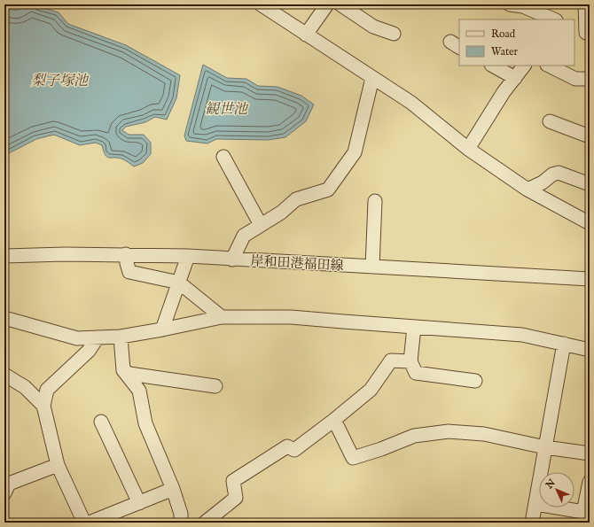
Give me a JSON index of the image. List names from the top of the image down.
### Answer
{
  "streets": {
    "street": ["岸和田港福田線"]
  },
  "water": ["梨子塚池", "観世池"],
  "legend": ["Road", "Water"],
  "north": "top left"
}
